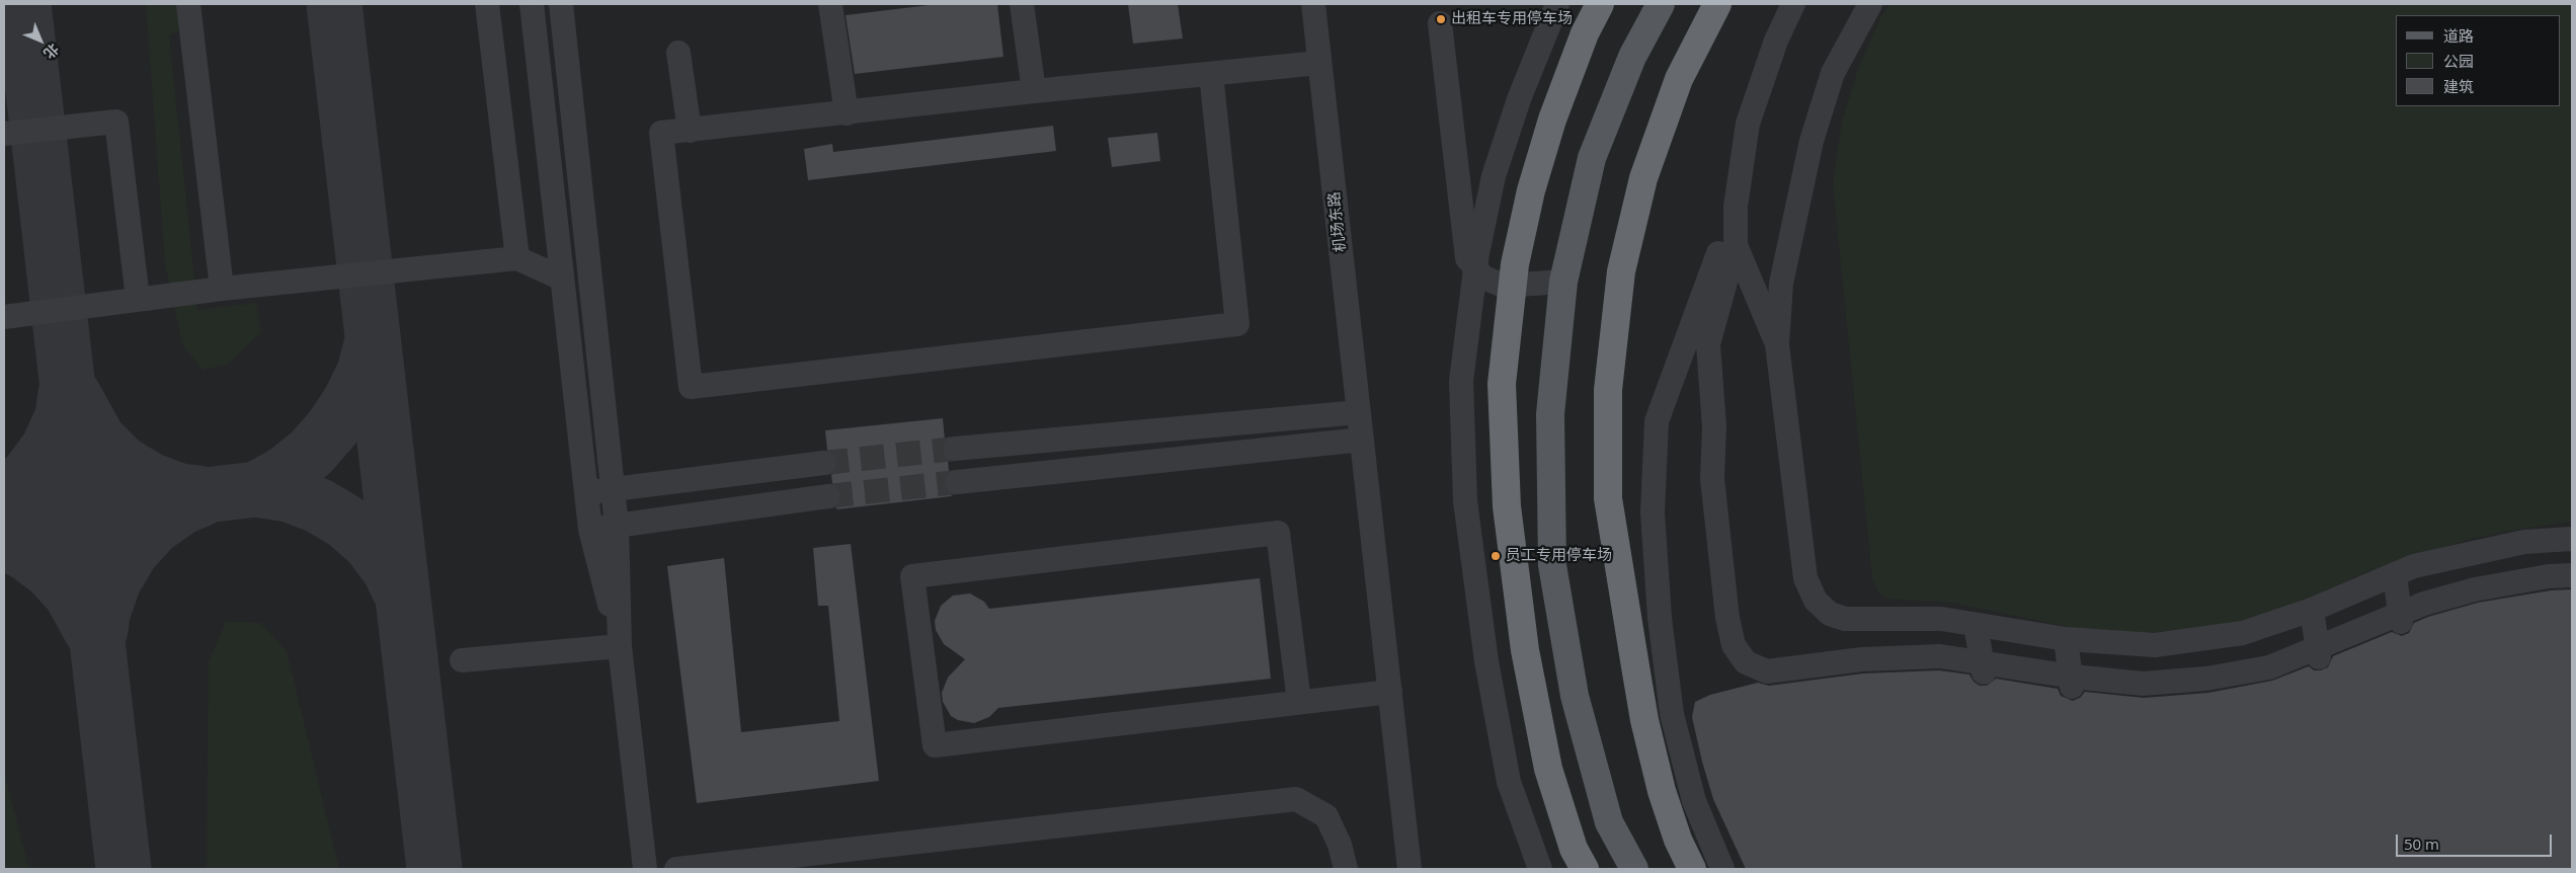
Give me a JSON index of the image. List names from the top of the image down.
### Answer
{
  "streets": {
    "street": ["机场东路"]
  },
  "places": ["出租车专用停车场", "员工专用停车场"],
  "legend": ["道路", "公园", "建筑"],
  "scale_bar": "50 m",
  "north": "bottom right"
}
